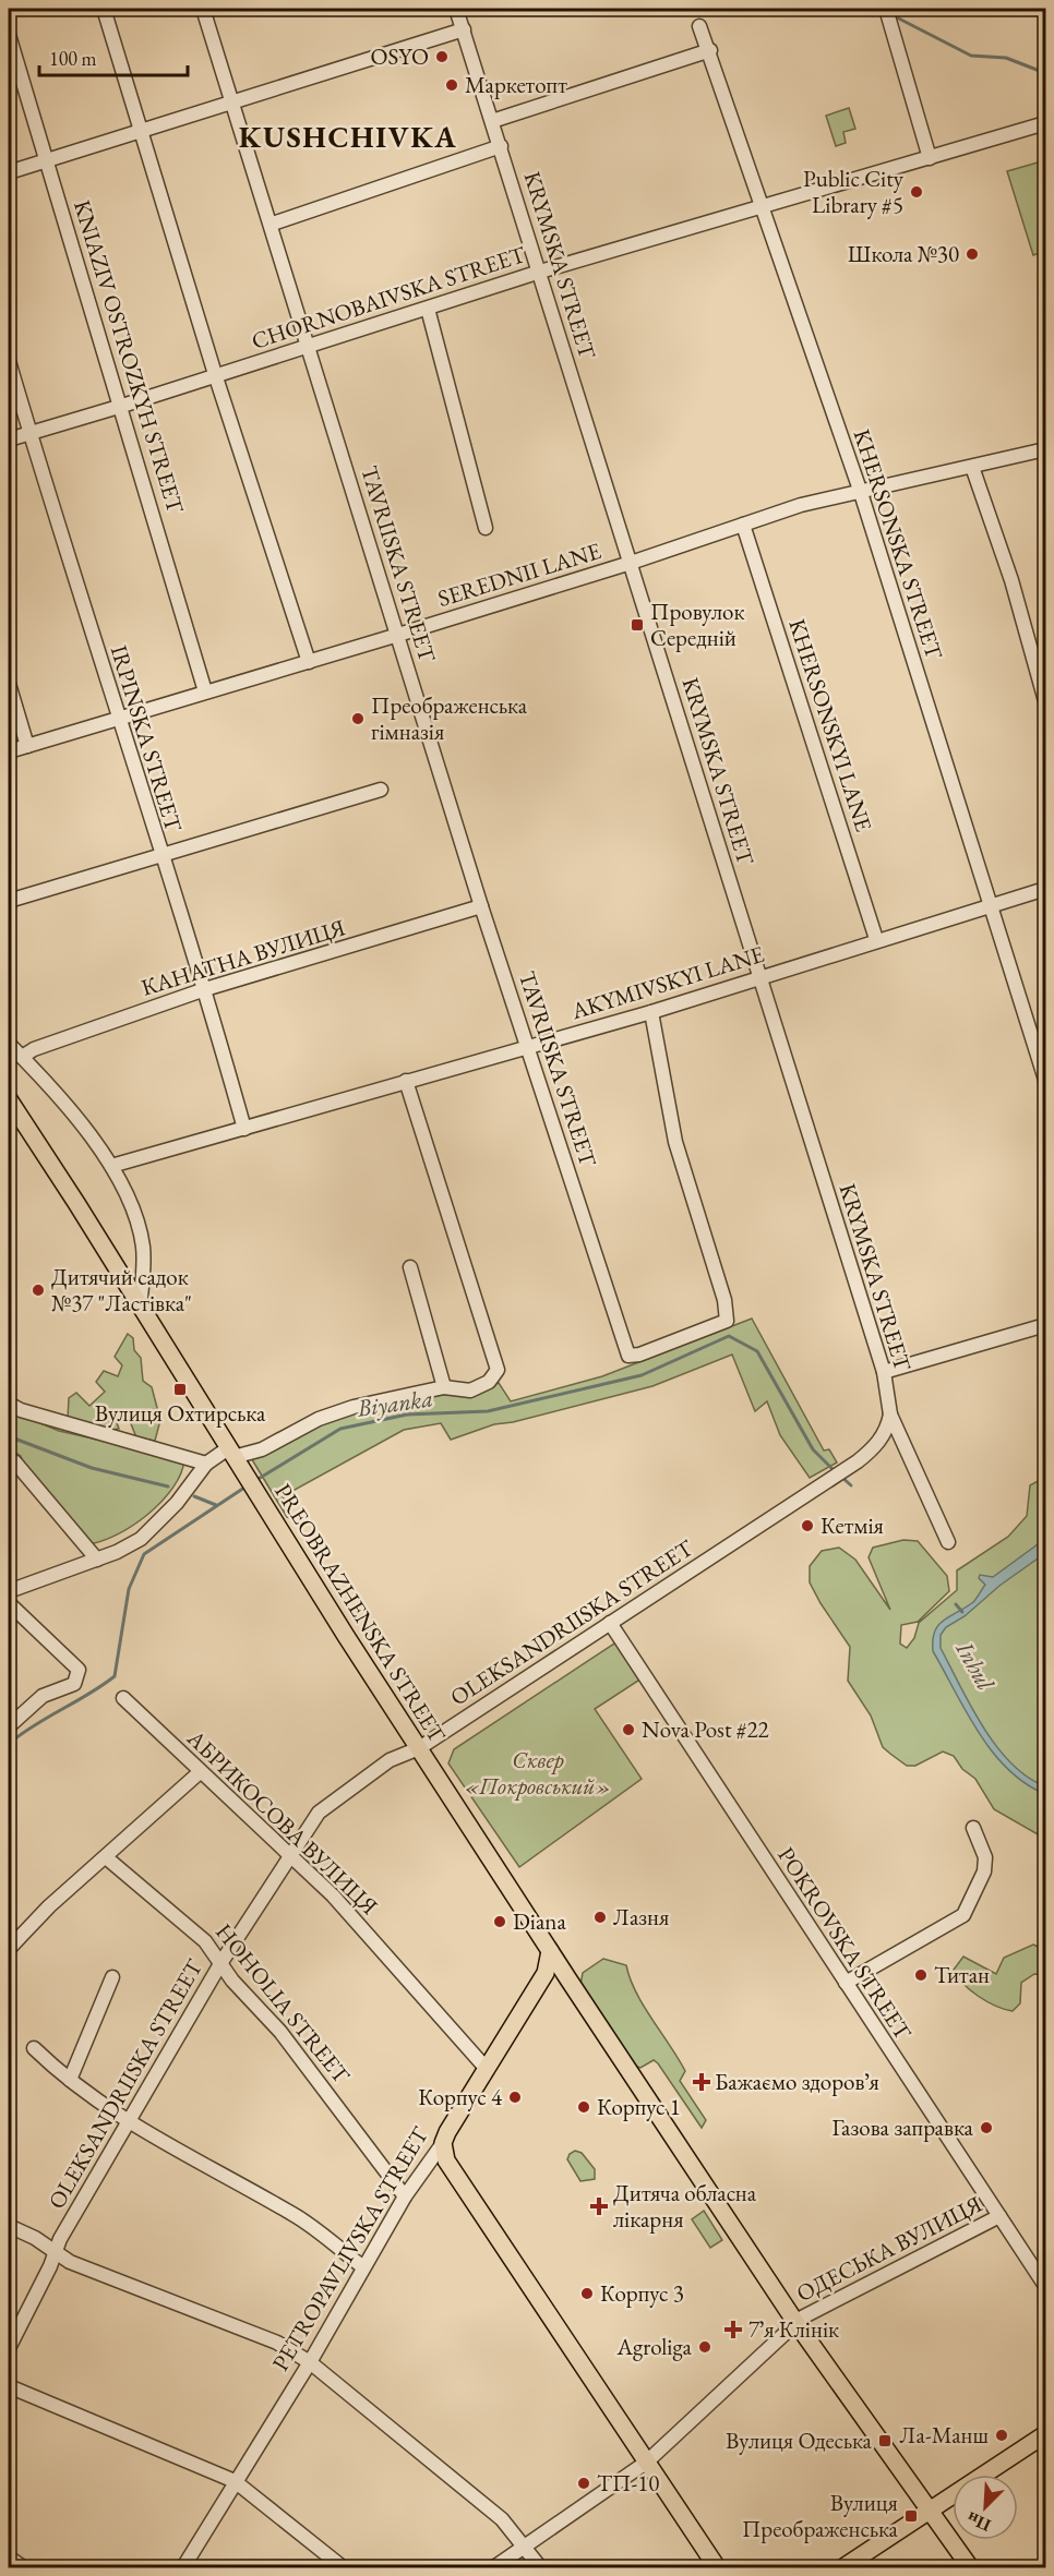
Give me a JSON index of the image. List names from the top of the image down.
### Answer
{
  "streets": {
    "main road": ["PREOBRAZHENSKA STREET", "PETROPAVLIVSKA STREET"],
    "street": [
      "KRYMSKA STREET",
      "CHORNOBAIVSKA STREET",
      "KNIAZIV OSTROZKYH STREET",
      "KHERSONSKA STREET",
      "TAVRIISKA STREET",
      "SEREDNII LANE",
      "KHERSONSKYI LANE",
      "IRPINSKA STREET",
      "КАНАТНА ВУЛИЦЯ",
      "AKYMIVSKYI LANE",
      "OLEKSANDRIISKA STREET",
      "АБРИКОСОВА ВУЛИЦЯ",
      "POKROVSKA STREET",
      "HOHOLIA STREET",
      "ОДЕСЬКА ВУЛИЦЯ"
    ]
  },
  "crossings": [
    ["KRYMSKA STREET", "CHORNOBAIVSKA STREET"],
    ["KRYMSKA STREET", "SEREDNII LANE"],
    ["KRYMSKA STREET", "AKYMIVSKYI LANE"],
    ["KRYMSKA STREET", "OLEKSANDRIISKA STREET"],
    ["CHORNOBAIVSKA STREET", "KNIAZIV OSTROZKYH STREET"],
    ["CHORNOBAIVSKA STREET", "KHERSONSKA STREET"],
    ["CHORNOBAIVSKA STREET", "TAVRIISKA STREET"],
    ["CHORNOBAIVSKA STREET", "IRPINSKA STREET"],
    ["KNIAZIV OSTROZKYH STREET", "SEREDNII LANE"],
    ["KHERSONSKA STREET", "SEREDNII LANE"],
    ["KHERSONSKA STREET", "AKYMIVSKYI LANE"],
    ["TAVRIISKA STREET", "SEREDNII LANE"],
    ["TAVRIISKA STREET", "КАНАТНА ВУЛИЦЯ"],
    ["TAVRIISKA STREET", "AKYMIVSKYI LANE"],
    ["SEREDNII LANE", "KHERSONSKYI LANE"],
    ["SEREDNII LANE", "IRPINSKA STREET"],
    ["KHERSONSKYI LANE", "AKYMIVSKYI LANE"],
    ["IRPINSKA STREET", "КАНАТНА ВУЛИЦЯ"],
    ["IRPINSKA STREET", "AKYMIVSKYI LANE"],
    ["PREOBRAZHENSKA STREET", "OLEKSANDRIISKA STREET"],
    ["PREOBRAZHENSKA STREET", "PETROPAVLIVSKA STREET"],
    ["PREOBRAZHENSKA STREET", "ОДЕСЬКА ВУЛИЦЯ"],
    ["OLEKSANDRIISKA STREET", "АБРИКОСОВА ВУЛИЦЯ"],
    ["OLEKSANDRIISKA STREET", "POKROVSKA STREET"],
    ["OLEKSANDRIISKA STREET", "HOHOLIA STREET"],
    ["АБРИКОСОВА ВУЛИЦЯ", "PETROPAVLIVSKA STREET"],
    ["POKROVSKA STREET", "ОДЕСЬКА ВУЛИЦЯ"],
    ["HOHOLIA STREET", "PETROPAVLIVSKA STREET"]
  ],
  "districts": ["KUSHCHIVKA"],
  "water": ["Biyanka", "Inhul"],
  "parks": ["Сквер «Покровський»"],
  "places": {
    "other": [
      "OSYO",
      "Маркетопт",
      "Public City Library #5",
      "Школа №30",
      "Преображенська гімназія",
      "Дитячий садок №37 \"Ластівка\"",
      "Кетмія",
      "Nova Post #22",
      "Лазня",
      "Diana",
      "Титан",
      "Корпус 4",
      "Корпус 1",
      "Газова заправка",
      "Корпус 3",
      "Agroliga",
      "Ла-Манш",
      "ТП-10"
    ],
    "transit": [
      "Провулок Середній",
      "Вулиця Охтирська",
      "Вулиця Одеська",
      "Вулиця Преображенська"
    ],
    "health": ["Бажаємо здоровʼя", "Дитяча обласна лікарня", "7ʼя Клінік"]
  },
  "scale_bar": "100 m",
  "north": "bottom left"
}
